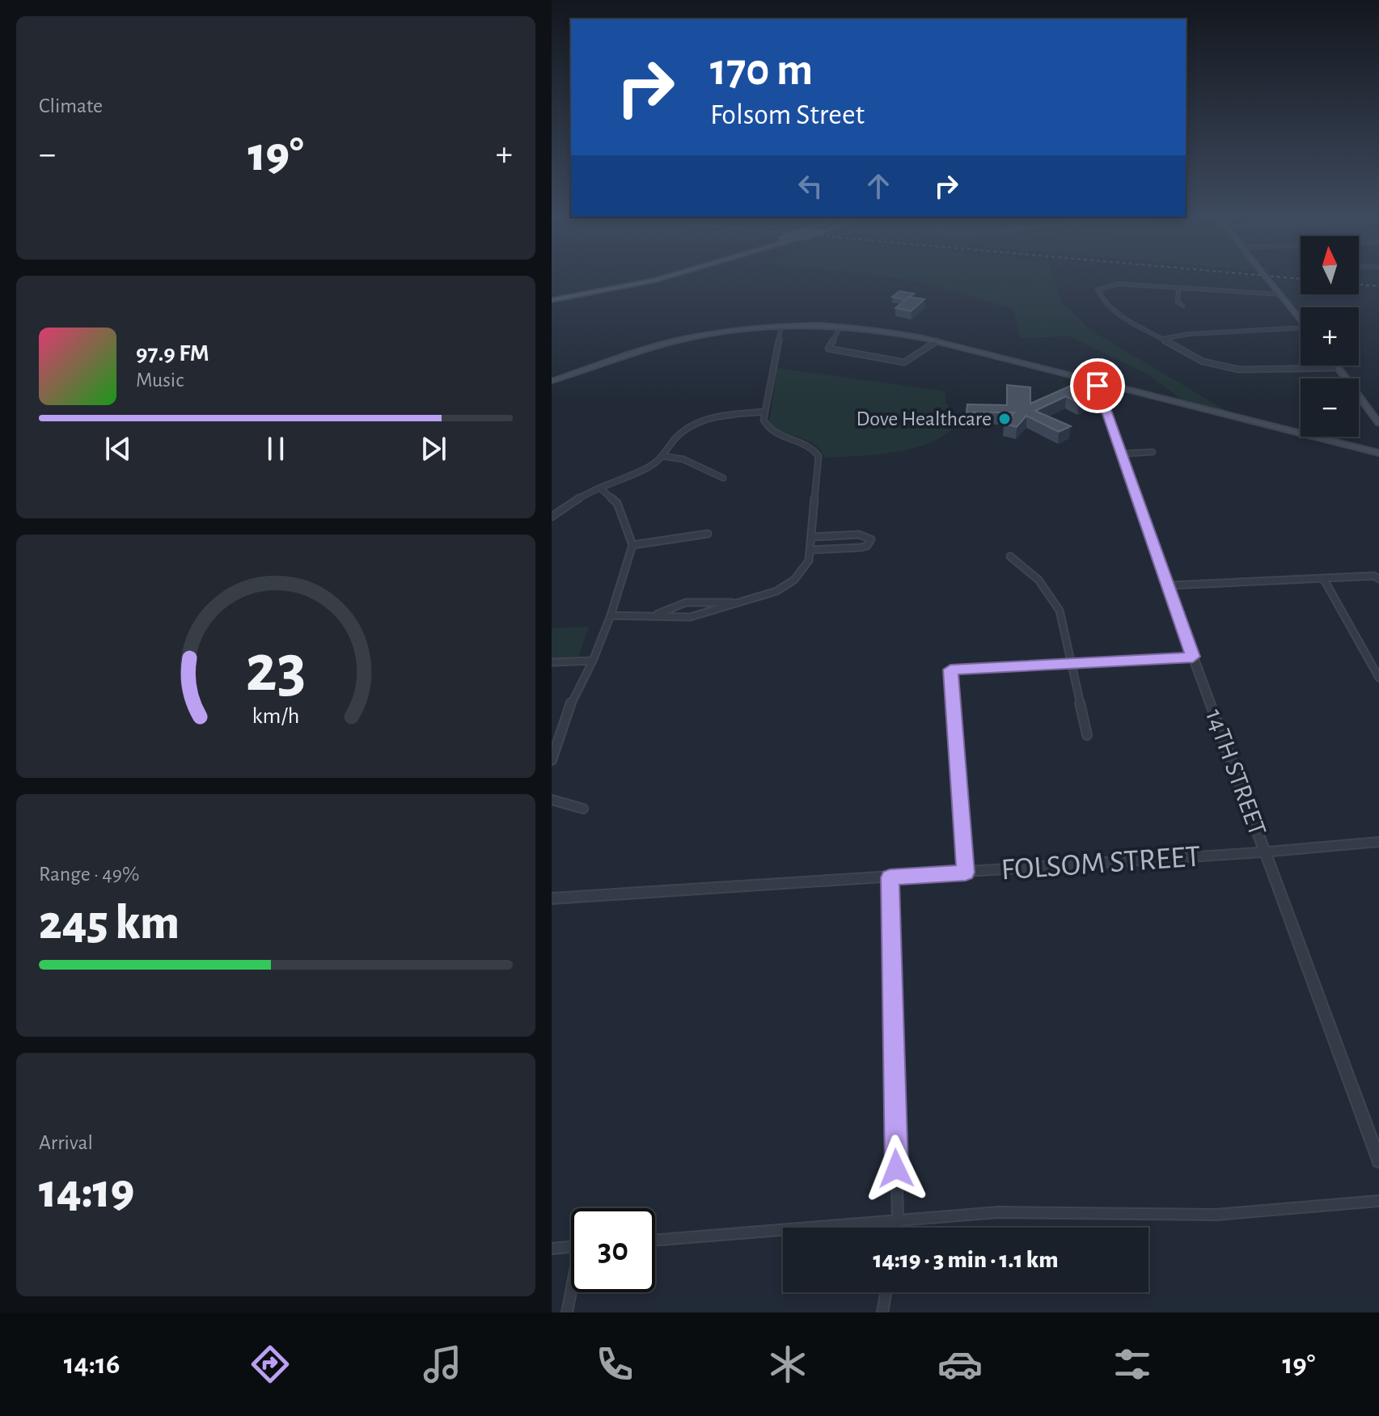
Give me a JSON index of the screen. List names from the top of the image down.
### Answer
{
  "streets": {
    "street": ["14TH STREET", "FOLSOM STREET"]
  },
  "crossings": [
    ["14TH STREET", "FOLSOM STREET"]
  ],
  "places": ["Dove Healthcare"],
  "north": "top",
  "page": {
    "tile": [
      "Climate",
      ["Range · 49%", "245 km"],
      ["Arrival", "14:19"]
    ],
    "turn": ["170 m", "Folsom Street"],
    "heat": ["−", "19°", "+"],
    "map_buttons": ["+", "−"],
    "song": ["97.9 FM", "Music"],
    "limit": "30",
    "trip": "14:19 · 3 min · 1.1 km",
    "tabs": ["14:16", "19°"],
    "gauge": ["23", "km/h"]
  }
}
